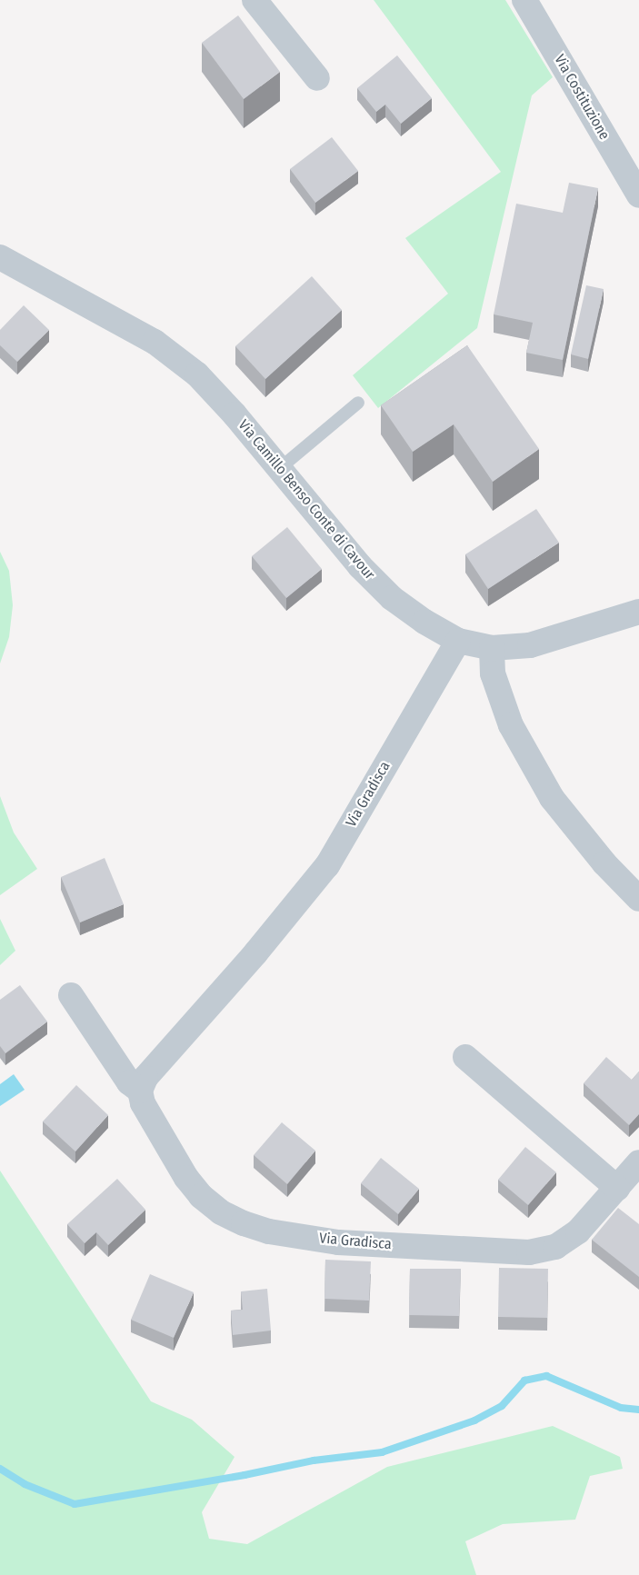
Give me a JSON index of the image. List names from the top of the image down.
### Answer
{
  "streets": {
    "street": ["Via Costituzione", "Via Camillo Benso Conte di Cavour", "Via Gradisca"]
  },
  "crossings": [
    ["Via Camillo Benso Conte di Cavour", "Via Gradisca"]
  ]
}
